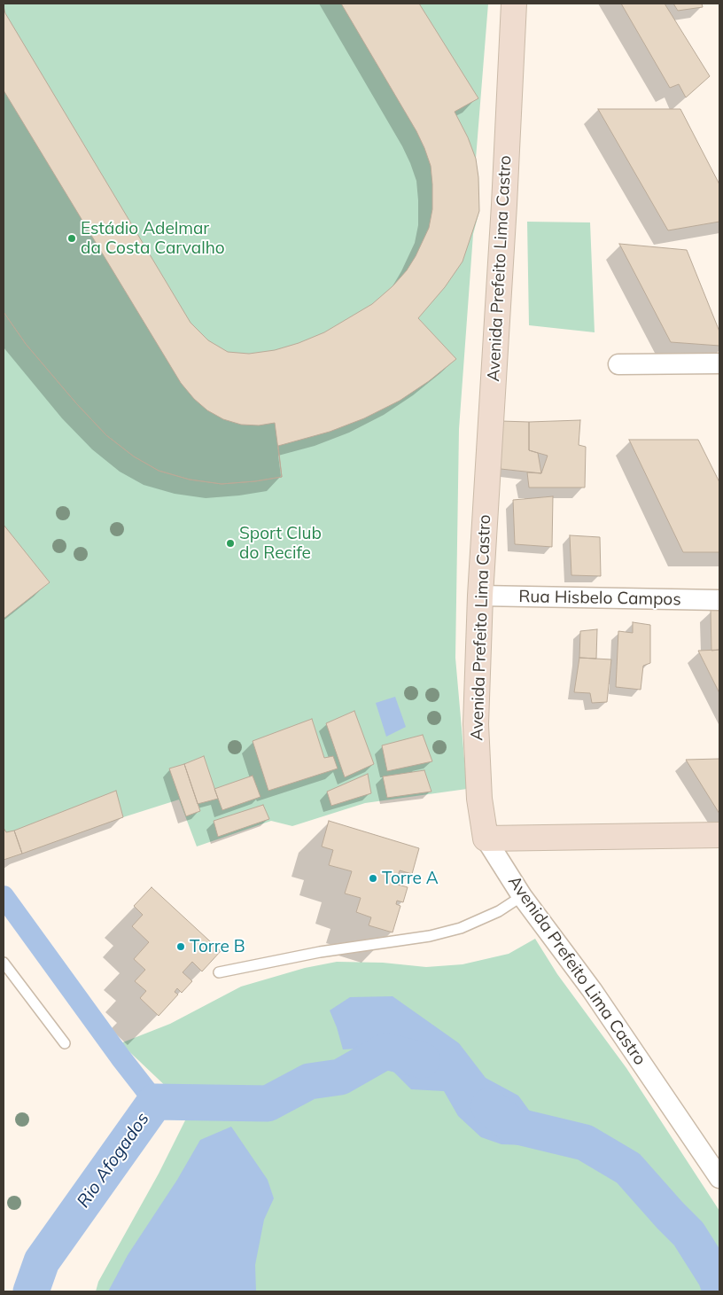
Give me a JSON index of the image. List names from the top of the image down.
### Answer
{
  "streets": {
    "street": ["Avenida Prefeito Lima Castro", "Rua Hisbelo Campos"]
  },
  "crossings": [
    ["Avenida Prefeito Lima Castro", "Rua Hisbelo Campos"]
  ],
  "water": ["Rio Afogados"],
  "places": [
    "Estádio Adelmar da Costa Carvalho",
    "Sport Club do Recife",
    "Torre A",
    "Torre B"
  ]
}
